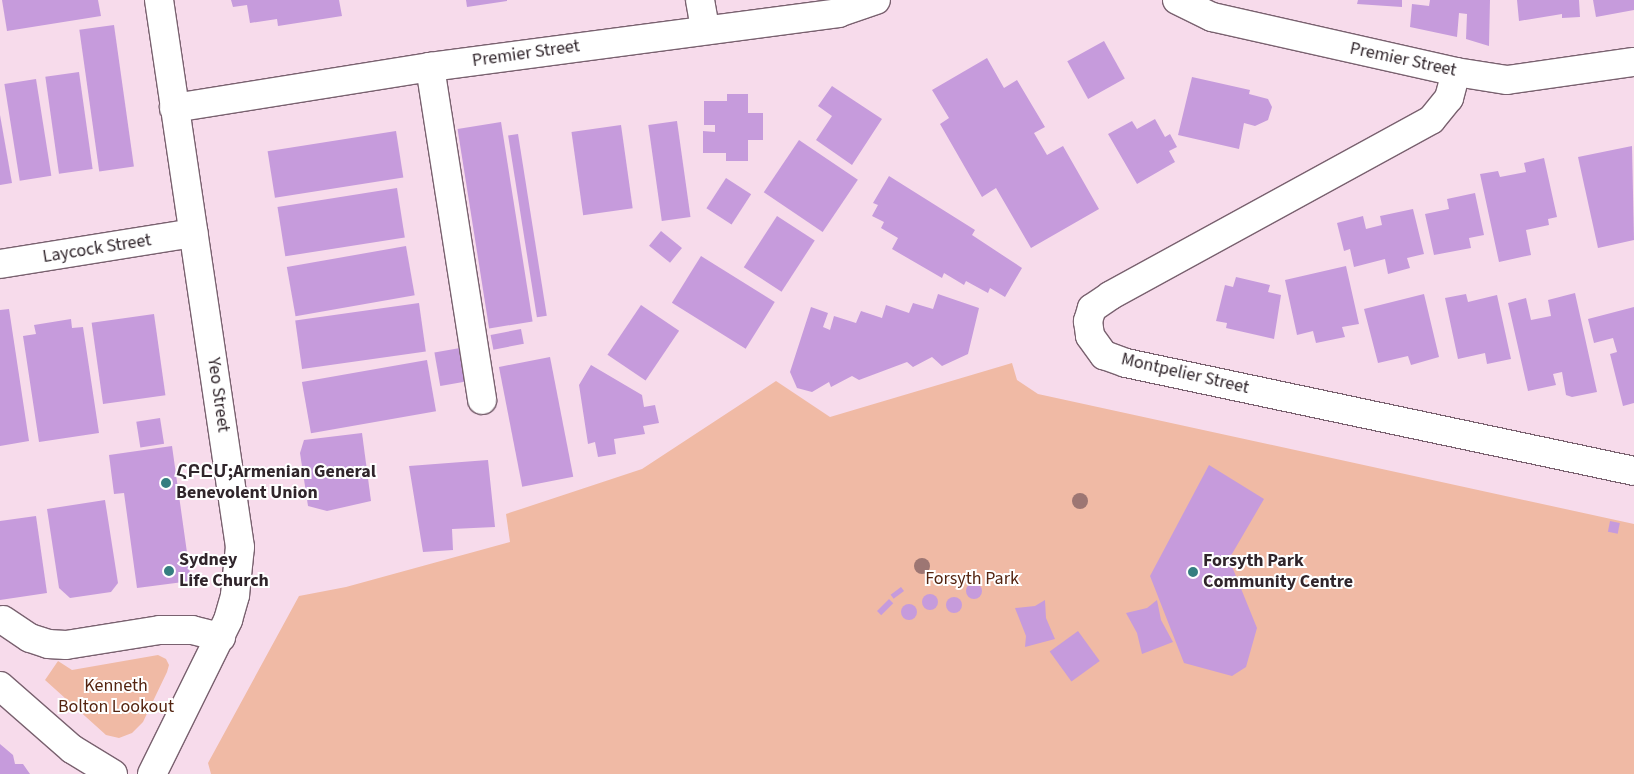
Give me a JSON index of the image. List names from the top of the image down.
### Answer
{
  "streets": {
    "street": [
      "Premier Street",
      "Laycock Street",
      "Montpelier Street",
      "Yeo Street"
    ]
  },
  "crossings": [
    ["Premier Street", "Montpelier Street"],
    ["Premier Street", "Yeo Street"],
    ["Laycock Street", "Yeo Street"]
  ],
  "parks": ["Forsyth Park", "Kenneth Bolton Lookout"],
  "places": ["ՀԲԸՄ;Armenian General Benevolent Union", "Sydney Life Church", "Forsyth Park Community Centre"]
}
